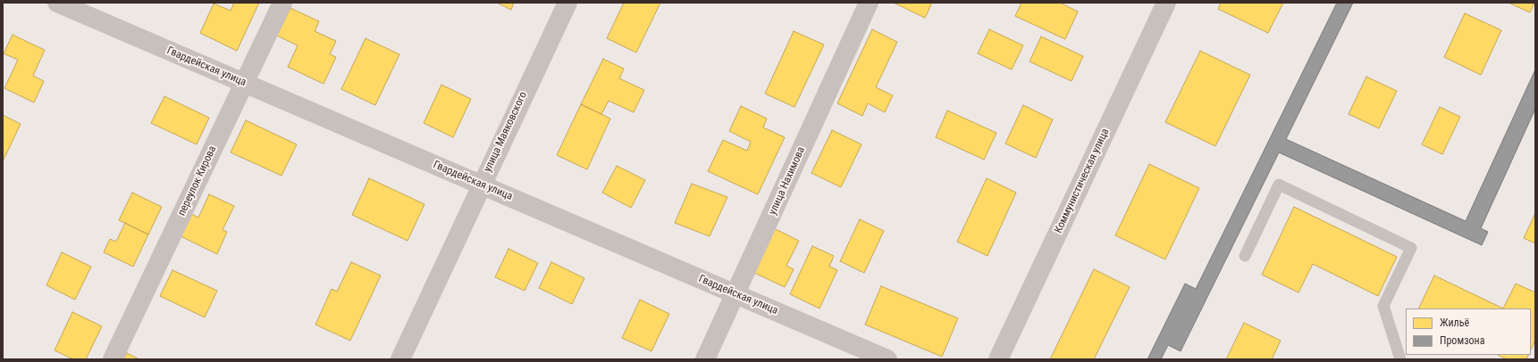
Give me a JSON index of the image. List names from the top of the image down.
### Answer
{
  "streets": {
    "street": [
      "Гвардейская улица",
      "улица Маяковского",
      "переулок Кирова",
      "улица Нахимова",
      "Коммунистическая улица"
    ]
  },
  "crossings": [
    ["Гвардейская улица", "улица Маяковского"],
    ["Гвардейская улица", "переулок Кирова"],
    ["Гвардейская улица", "улица Нахимова"]
  ],
  "legend": ["Жильё", "Промзона"]
}
